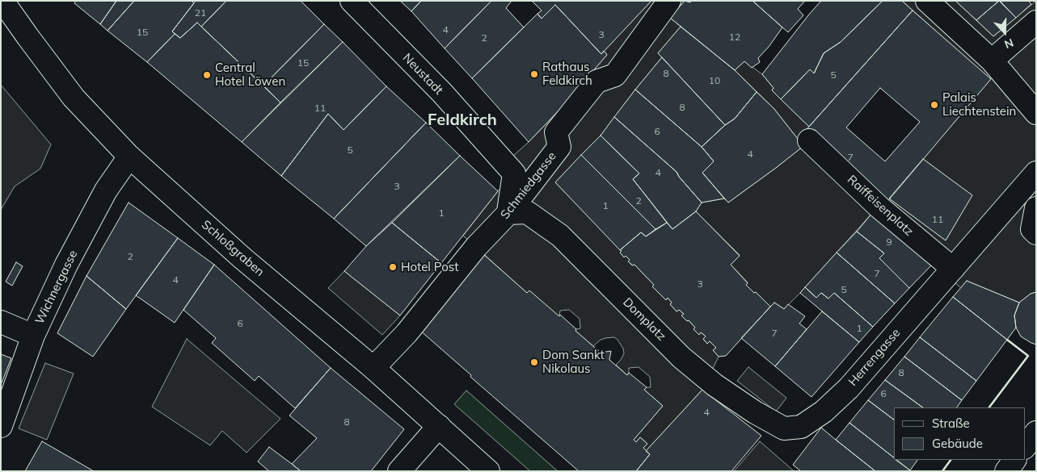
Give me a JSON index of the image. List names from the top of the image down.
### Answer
{
  "streets": {
    "street": [
      "Neustadt",
      "Schmiedgasse",
      "Raiffeisenplatz",
      "Schloßgraben",
      "Wichnergasse",
      "Domplatz",
      "Herrengasse"
    ]
  },
  "crossings": [
    ["Neustadt", "Schmiedgasse"],
    ["Neustadt", "Domplatz"],
    ["Schmiedgasse", "Schloßgraben"],
    ["Schmiedgasse", "Domplatz"],
    ["Raiffeisenplatz", "Herrengasse"],
    ["Schloßgraben", "Wichnergasse"],
    ["Domplatz", "Herrengasse"]
  ],
  "districts": ["Feldkirch"],
  "places": [
    "Rathaus Feldkirch",
    "Central Hotel Löwen",
    "Palais Liechtenstein",
    "Hotel Post",
    "Dom Sankt Nikolaus"
  ],
  "house_numbers": [
    "21",
    "4",
    "15",
    "3",
    "12",
    "2",
    "15",
    "8",
    "5",
    "10",
    "8",
    "11",
    "6",
    "5",
    "4",
    "7",
    "4",
    "3",
    "2",
    "1",
    "1",
    "11",
    "9",
    "2",
    "7",
    "4",
    "3",
    "5",
    "6",
    "1",
    "7",
    "8",
    "6",
    "4",
    "8"
  ],
  "legend": ["Straße", "Gebäude"],
  "north": "bottom"
}
